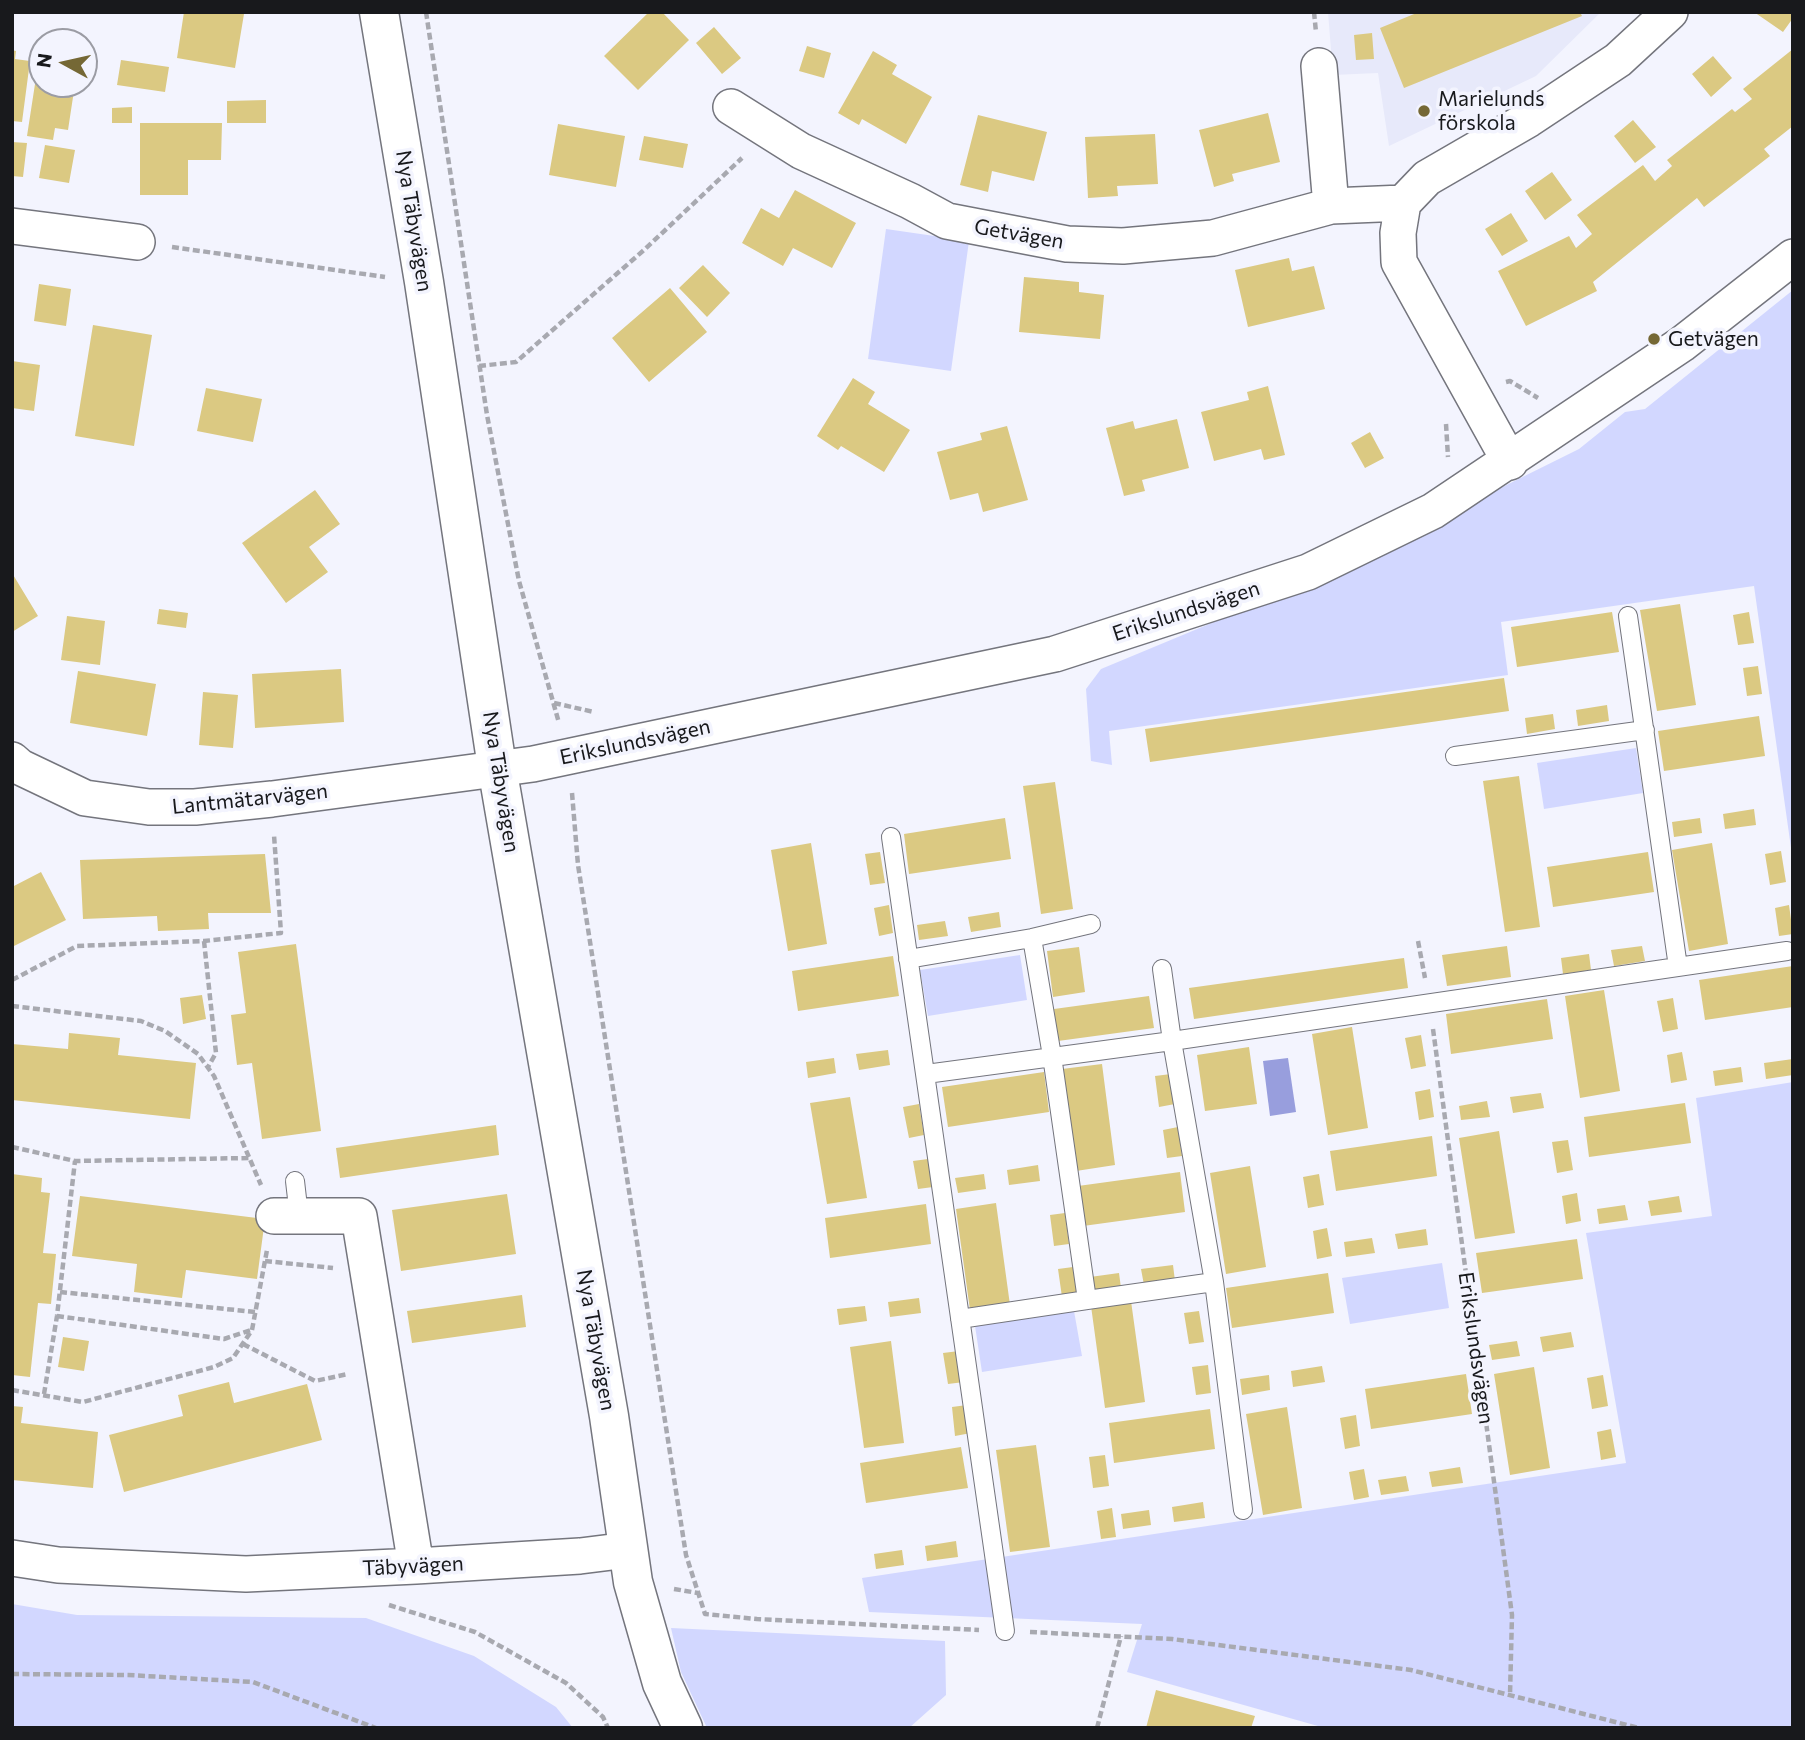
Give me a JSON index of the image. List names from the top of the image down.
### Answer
{
  "streets": {
    "main road": ["Nya Täbyvägen"],
    "street": [
      "Getvägen",
      "Erikslundsvägen",
      "Lantmätarvägen",
      "Täbyvägen"
    ]
  },
  "crossings": [
    ["Nya Täbyvägen", "Erikslundsvägen"],
    ["Nya Täbyvägen", "Lantmätarvägen"],
    ["Nya Täbyvägen", "Täbyvägen"],
    ["Erikslundsvägen", "Lantmätarvägen"]
  ],
  "places": ["Marielunds förskola", "Getvägen"],
  "north": "left"
}
